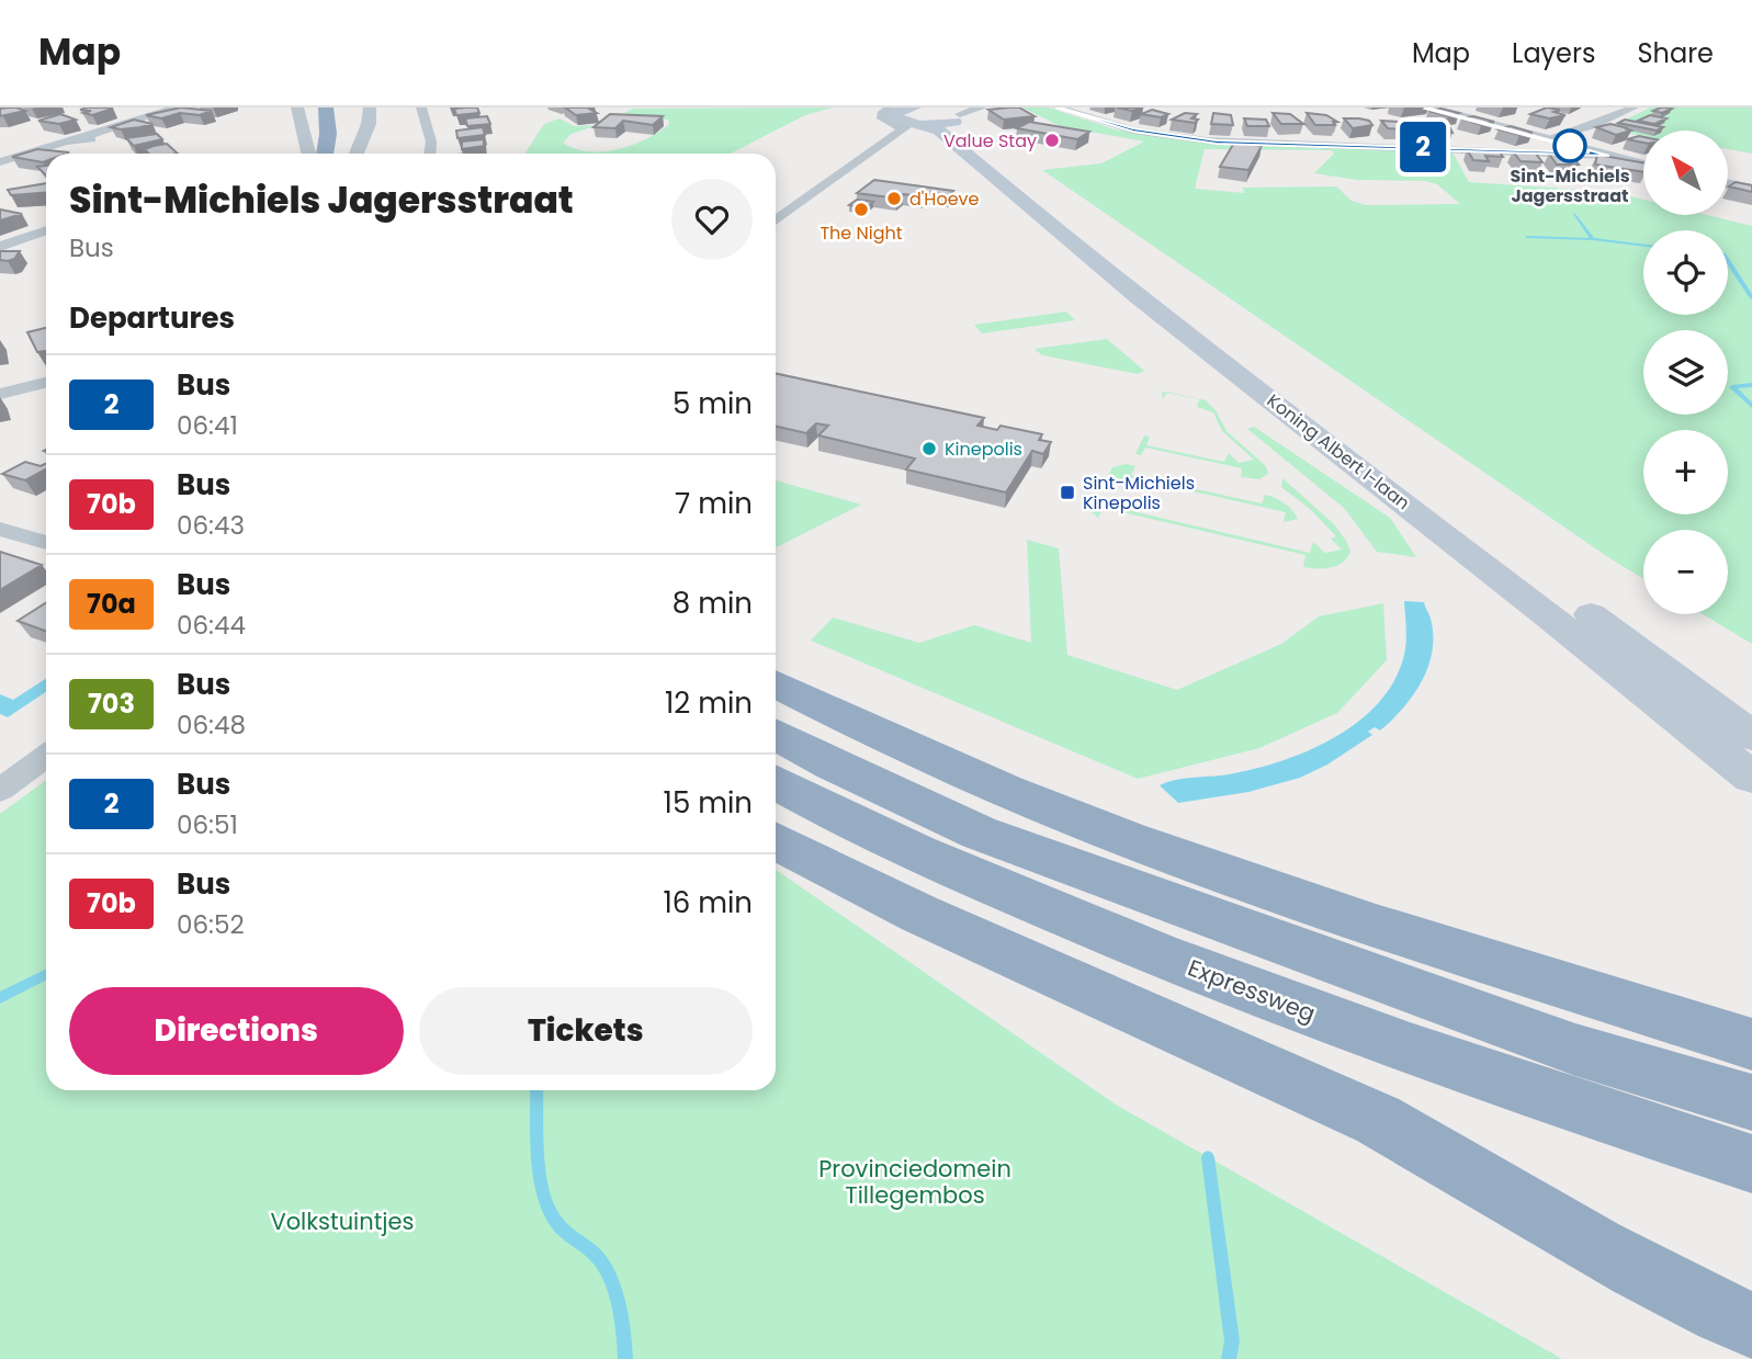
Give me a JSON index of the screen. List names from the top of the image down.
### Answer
{
  "streets": {
    "highway": ["Expressweg"],
    "main road": ["Koning Albert I-laan"]
  },
  "parks": ["Provinciedomein Tillegembos", "Volkstuintjes"],
  "places": {
    "other": [
      "Value Stay",
      "Sint-Michiels Jagersstraat",
      "d'Hoeve",
      "The Night",
      "Kinepolis"
    ],
    "transit": ["Sint-Michiels Kinepolis"]
  },
  "lines": ["bus line 2"],
  "north": "top left",
  "page": {
    "header": "Map",
    "nav": ["Map", "Layers", "Share"],
    "on_map": "2",
    "map_buttons": ["+", "−"],
    "heading": [
      ["Sint-Michiels Jagersstraat", "Bus"],
      "Departures"
    ],
    "list": [
      {
        "mark": "2",
        "name": "Bus",
        "note": "06:41",
        "value": "5 min"
      },
      {
        "mark": "70b",
        "name": "Bus",
        "note": "06:43",
        "value": "7 min"
      },
      {
        "mark": "70a",
        "name": "Bus",
        "note": "06:44",
        "value": "8 min"
      },
      {
        "mark": "703",
        "name": "Bus",
        "note": "06:48",
        "value": "12 min"
      },
      {
        "mark": "2",
        "name": "Bus",
        "note": "06:51",
        "value": "15 min"
      },
      {
        "mark": "70b",
        "name": "Bus",
        "note": "06:52",
        "value": "16 min"
      }
    ],
    "buttons": ["Directions", "Tickets"]
  }
}
